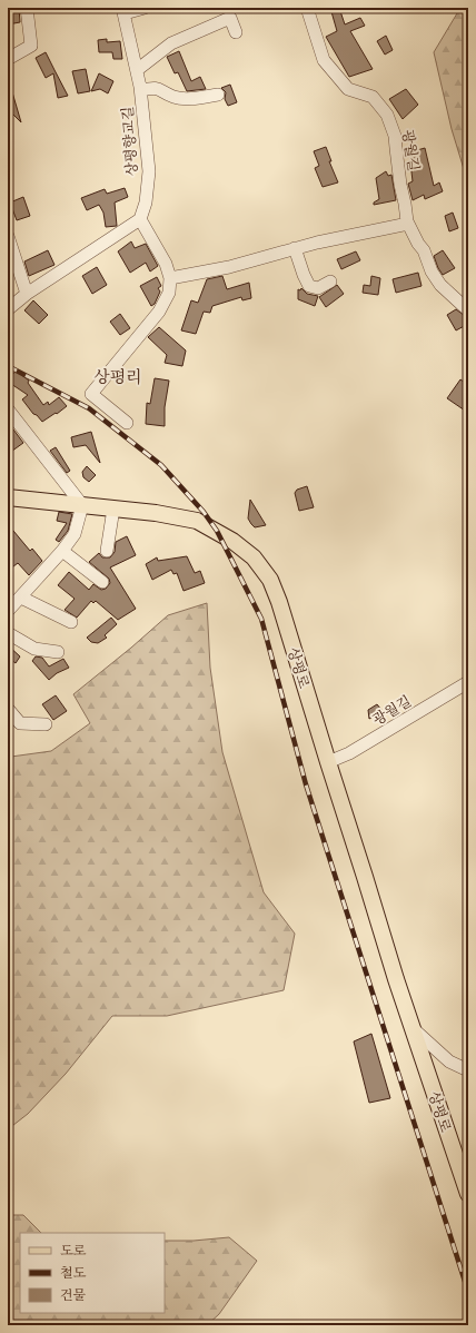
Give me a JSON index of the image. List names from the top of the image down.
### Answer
{
  "streets": {
    "main road": ["상평로"],
    "street": ["상평향교길", "광월길"]
  },
  "crossings": [
    ["광월길", "상평로"]
  ],
  "districts": ["상평리"],
  "legend": ["도로", "철도", "건물"]
}
